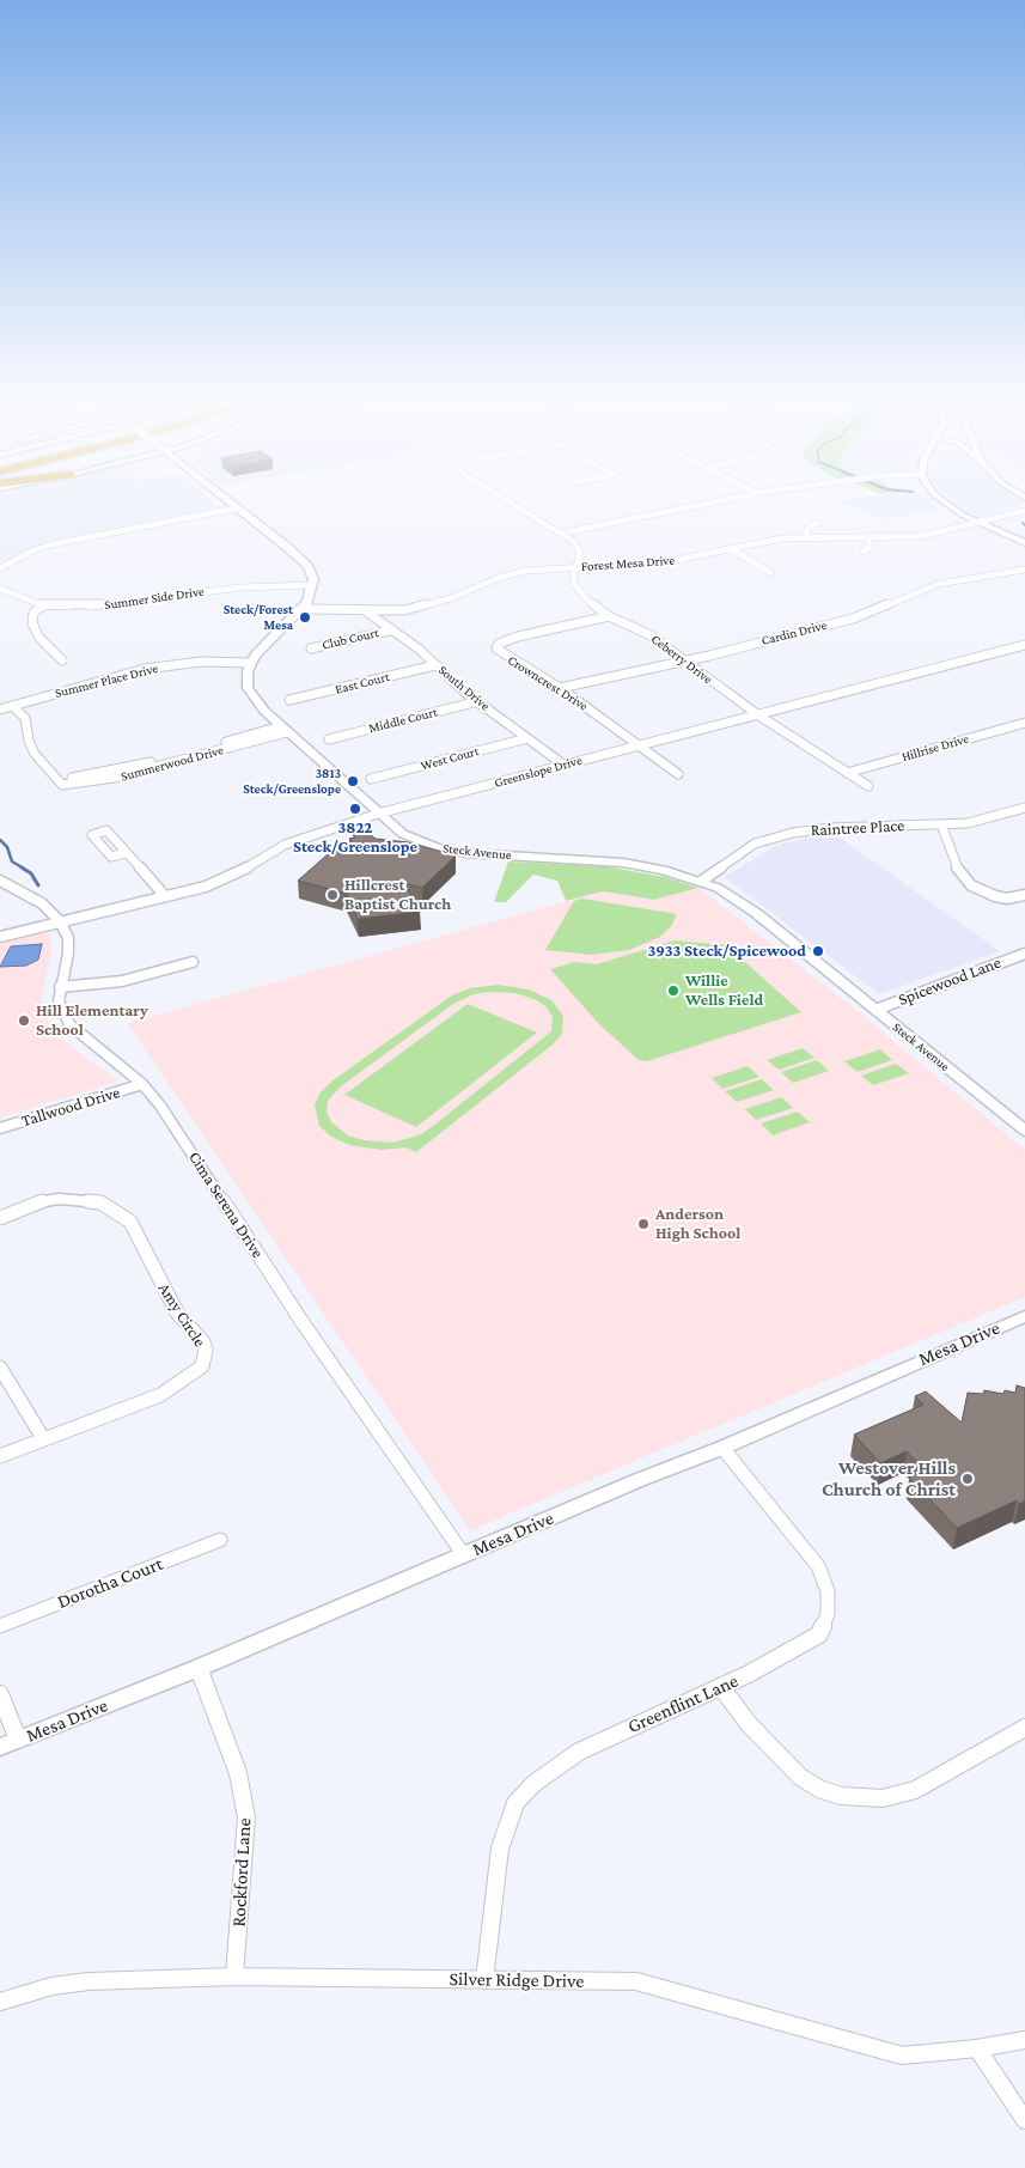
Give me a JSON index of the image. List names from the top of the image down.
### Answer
{
  "streets": {
    "street": [
      "Forest Mesa Drive",
      "Summer Side Drive",
      "Cardin Drive",
      "Club Court",
      "Ceberry Drive",
      "Summer Place Drive",
      "East Court",
      "Crowncrest Drive",
      "South Drive",
      "Middle Court",
      "Hillrise Drive",
      "West Court",
      "Summerwood Drive",
      "Greenslope Drive",
      "Raintree Place",
      "Steck Avenue",
      "Spicewood Lane",
      "Tallwood Drive",
      "Cima Serena Drive",
      "Amy Circle",
      "Mesa Drive",
      "Dorotha Court",
      "Greenflint Lane",
      "Rockford Lane",
      "Silver Ridge Drive"
    ]
  },
  "crossings": [
    ["Forest Mesa Drive", "Ceberry Drive"],
    ["Forest Mesa Drive", "South Drive"],
    ["Cardin Drive", "Ceberry Drive"],
    ["Cardin Drive", "Crowncrest Drive"],
    ["Club Court", "South Drive"],
    ["Ceberry Drive", "Crowncrest Drive"],
    ["Ceberry Drive", "Hillrise Drive"],
    ["Ceberry Drive", "Greenslope Drive"],
    ["Summer Place Drive", "Summerwood Drive"],
    ["Summer Place Drive", "Steck Avenue"],
    ["East Court", "South Drive"],
    ["Crowncrest Drive", "Greenslope Drive"],
    ["South Drive", "Middle Court"],
    ["South Drive", "West Court"],
    ["South Drive", "Greenslope Drive"],
    ["Summerwood Drive", "Steck Avenue"],
    ["Greenslope Drive", "Steck Avenue"],
    ["Greenslope Drive", "Cima Serena Drive"],
    ["Raintree Place", "Steck Avenue"],
    ["Steck Avenue", "Spicewood Lane"],
    ["Tallwood Drive", "Cima Serena Drive"],
    ["Cima Serena Drive", "Mesa Drive"],
    ["Mesa Drive", "Greenflint Lane"],
    ["Mesa Drive", "Rockford Lane"],
    ["Greenflint Lane", "Silver Ridge Drive"],
    ["Rockford Lane", "Silver Ridge Drive"]
  ],
  "places": [
    "Steck/Forest Mesa",
    "3813 Steck/Greenslope",
    "3822 Steck/Greenslope",
    "Hillcrest Baptist Church",
    "3933 Steck/Spicewood",
    "Willie Wells Field",
    "Hill Elementary School",
    "Anderson High School",
    "Westover Hills Church of Christ"
  ]
}
